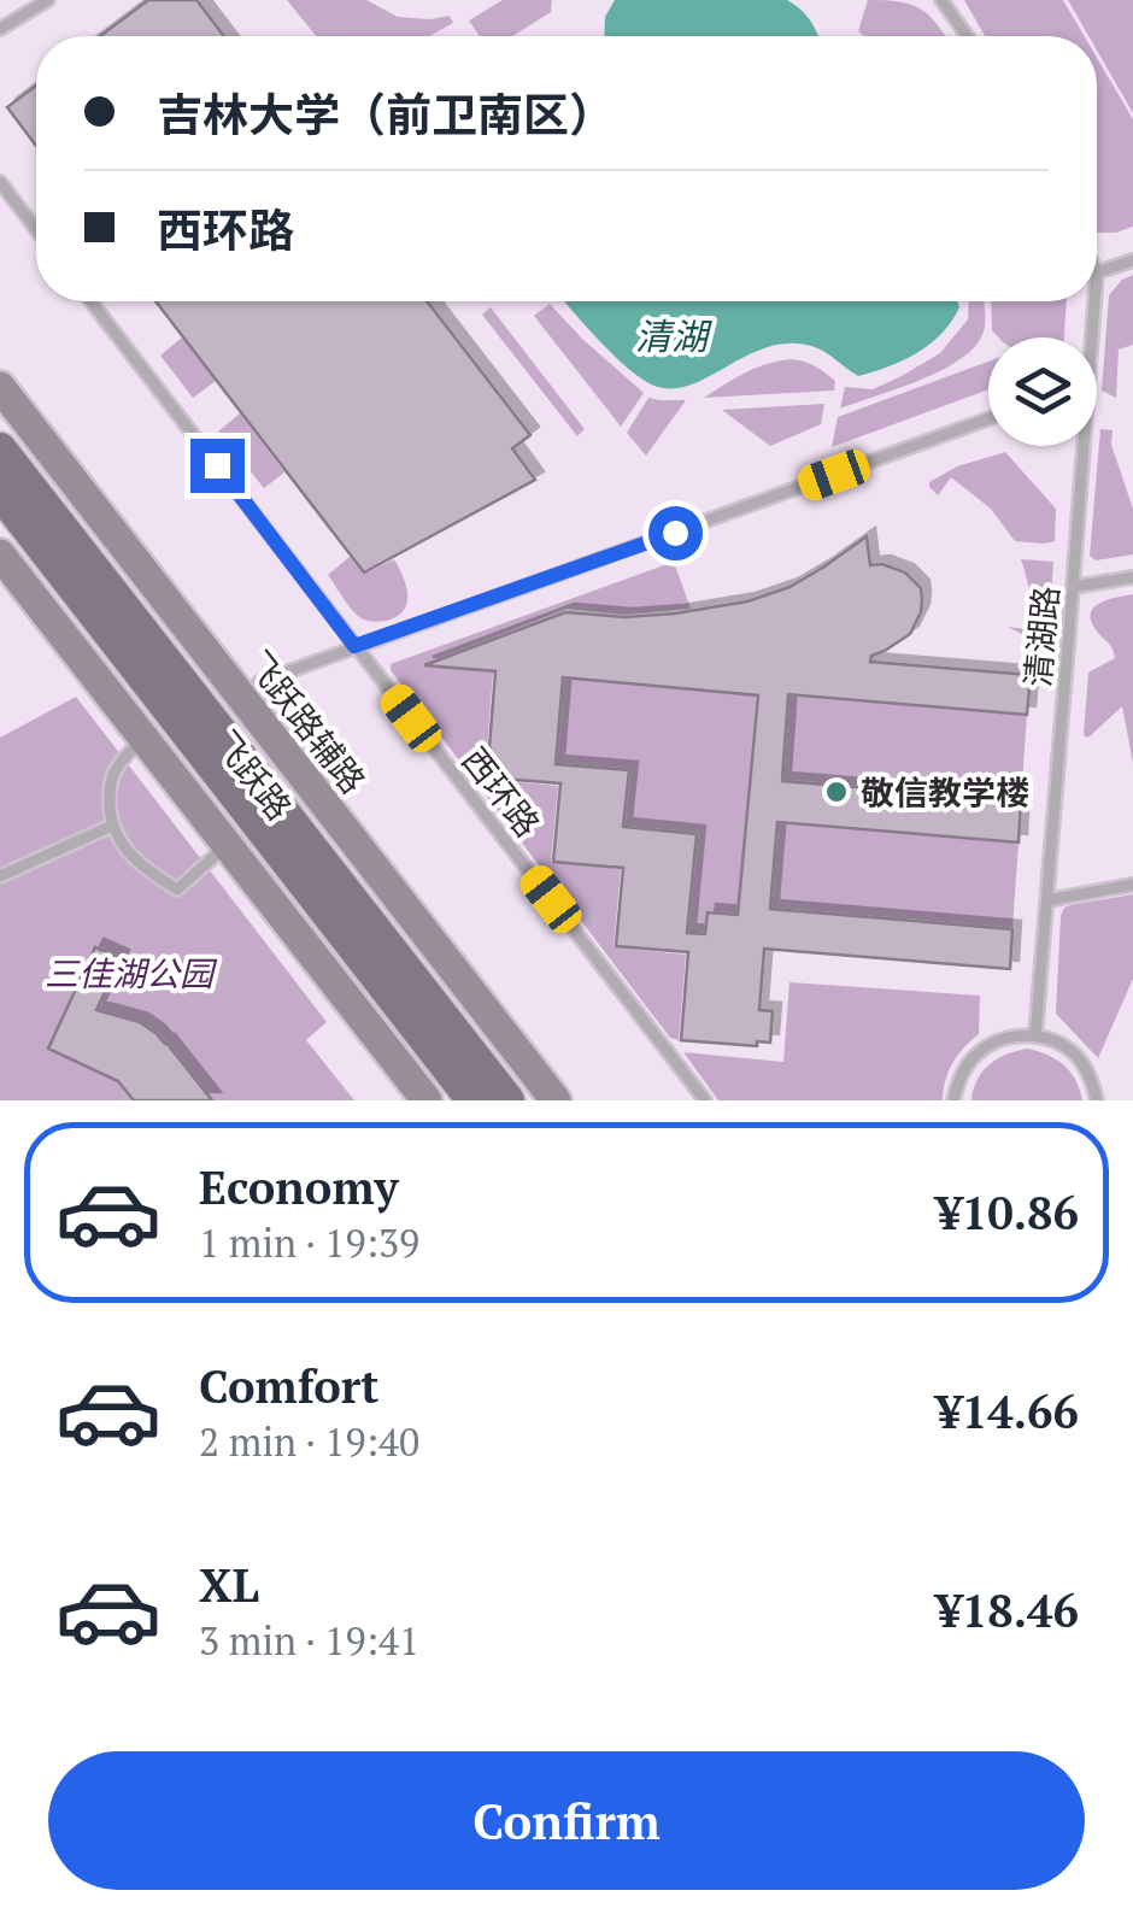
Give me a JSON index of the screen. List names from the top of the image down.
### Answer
{
  "streets": {
    "main road": ["飞跃路"],
    "street": ["飞跃路辅路"],
    "lane": ["清湖路", "西环路"]
  },
  "water": ["清湖"],
  "parks": ["三佳湖公园"],
  "places": ["敬信教学楼"],
  "page": {
    "banner": ["吉林大学（前卫南区）", "西环路"],
    "list": [
      {
        "name": "Economy",
        "note": "1 min · 19:39",
        "value": "¥10.86"
      },
      {
        "name": "Comfort",
        "note": "2 min · 19:40",
        "value": "¥14.66"
      },
      {
        "name": "XL",
        "note": "3 min · 19:41",
        "value": "¥18.46"
      }
    ],
    "buttons": "Confirm"
  }
}
